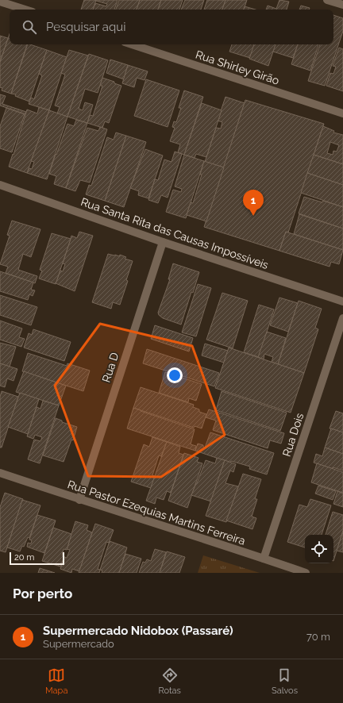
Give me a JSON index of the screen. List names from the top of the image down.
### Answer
{
  "streets": {
    "street": [
      "Rua Shirley Girão",
      "Rua Santa Rita das Causas Impossíveis",
      "Rua D",
      "Rua Dois",
      "Rua Pastor Ezequias Martins Ferreira"
    ]
  },
  "crossings": [
    ["Rua Santa Rita das Causas Impossíveis", "Rua D"],
    ["Rua D", "Rua Pastor Ezequias Martins Ferreira"],
    ["Rua Dois", "Rua Pastor Ezequias Martins Ferreira"]
  ],
  "scale_bar": "20 m",
  "page": {
    "search": "Pesquisar aqui",
    "pins": "1",
    "scale": "20 m",
    "heading": "Por perto",
    "list": [
      {
        "mark": "1",
        "name": "Supermercado Nidobox (Passaré)",
        "note": "Supermercado",
        "value": "70 m"
      }
    ],
    "nav": ["Mapa", "Rotas", "Salvos"]
  }
}
